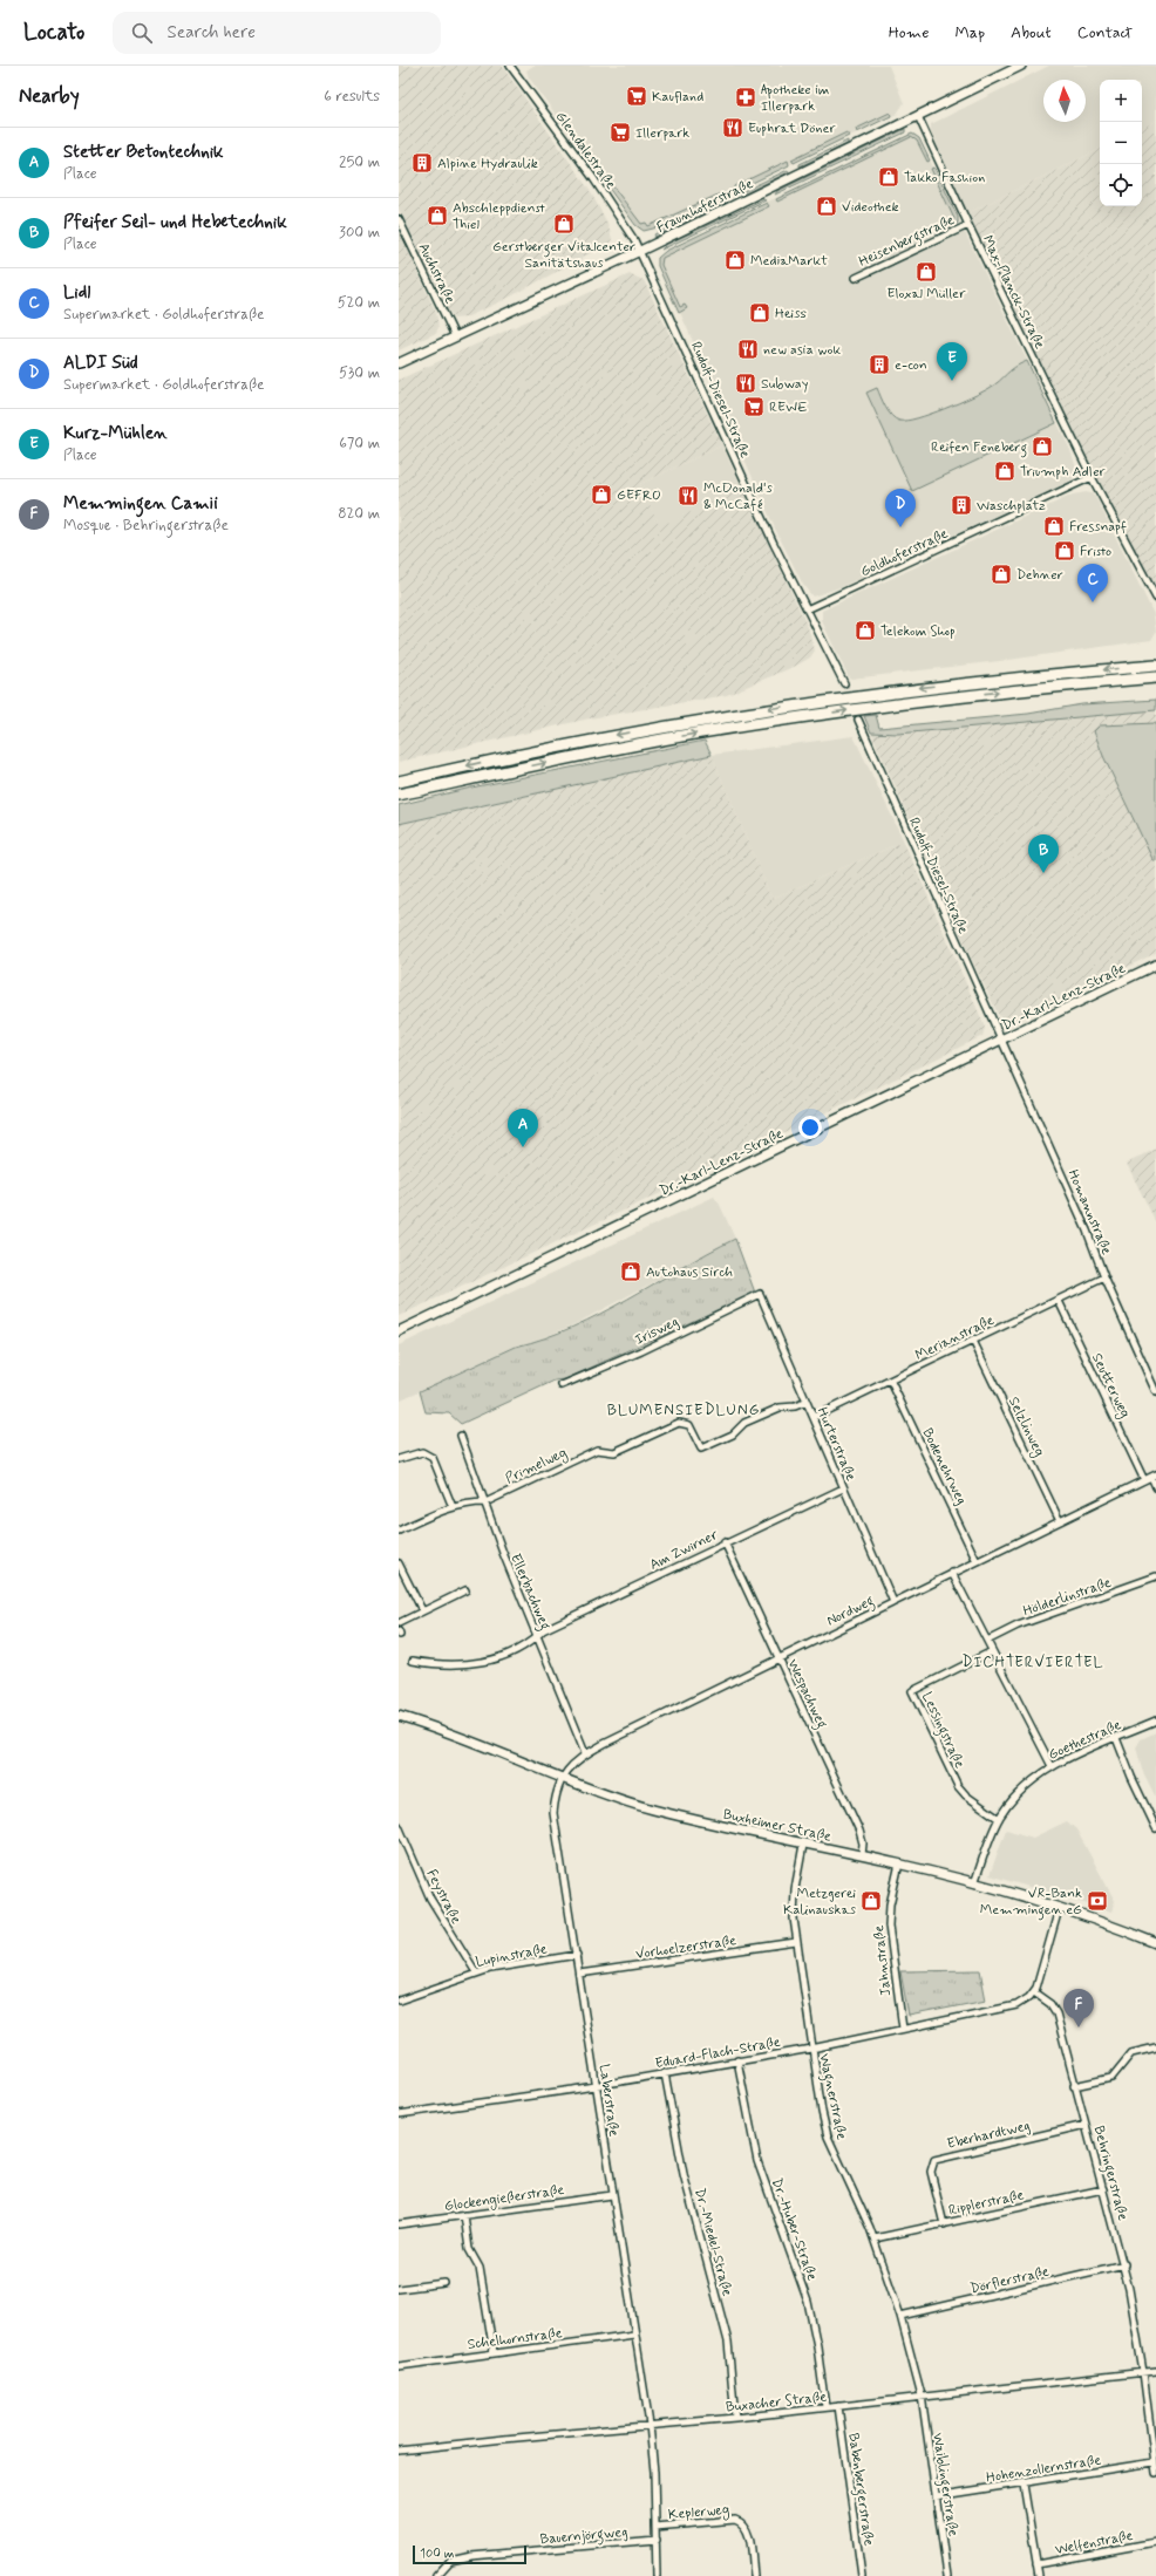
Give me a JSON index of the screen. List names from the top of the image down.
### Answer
{
  "streets": {
    "street": [
      "Glendalestraße",
      "Fraunhoferstraße",
      "Heisenbergstraße",
      "Auchstraße",
      "Max-Planck-Straße",
      "Rudolf-Diesel-Straße",
      "Goldhoferstraße",
      "Dr.-Karl-Lenz-Straße",
      "Homannstraße",
      "Irisweg",
      "Merianstraße",
      "Seutterweg",
      "Selzlinweg",
      "Hurterstraße",
      "Primelweg",
      "Bodenehrweg",
      "Am Zwirner",
      "Ellerbachweg",
      "Hölderlinstraße",
      "Nordweg",
      "Wespachweg",
      "Lessingstraße",
      "Goethestraße",
      "Buxheimer Straße",
      "Feystraße",
      "Vorhoelzerstraße",
      "Lupinstraße",
      "Jahnstraße",
      "Eduard-Flach-Straße",
      "Wagnerstraße",
      "Laberstraße",
      "Eberhardtweg",
      "Behringerstraße",
      "Glockengießerstraße",
      "Ripplerstraße",
      "Dr.-Huber-Straße",
      "Dr.-Miedel-Straße",
      "Dörflerstraße",
      "Schelhornstraße",
      "Buxacher Straße",
      "Hohenzollernstraße",
      "Waiblingerstraße",
      "Babenbergerstraße",
      "Keplerweg",
      "Bauernjörgweg",
      "Welfenstraße"
    ]
  },
  "crossings": [
    ["Glendalestraße", "Fraunhoferstraße"],
    ["Glendalestraße", "Rudolf-Diesel-Straße"],
    ["Fraunhoferstraße", "Auchstraße"],
    ["Fraunhoferstraße", "Max-Planck-Straße"],
    ["Fraunhoferstraße", "Rudolf-Diesel-Straße"],
    ["Heisenbergstraße", "Max-Planck-Straße"],
    ["Max-Planck-Straße", "Goldhoferstraße"],
    ["Rudolf-Diesel-Straße", "Goldhoferstraße"],
    ["Rudolf-Diesel-Straße", "Dr.-Karl-Lenz-Straße"],
    ["Rudolf-Diesel-Straße", "Homannstraße"],
    ["Dr.-Karl-Lenz-Straße", "Homannstraße"],
    ["Homannstraße", "Merianstraße"],
    ["Irisweg", "Hurterstraße"],
    ["Merianstraße", "Seutterweg"],
    ["Merianstraße", "Selzlinweg"],
    ["Merianstraße", "Hurterstraße"],
    ["Merianstraße", "Bodenehrweg"],
    ["Seutterweg", "Nordweg"],
    ["Selzlinweg", "Nordweg"],
    ["Hurterstraße", "Primelweg"],
    ["Hurterstraße", "Am Zwirner"],
    ["Hurterstraße", "Nordweg"],
    ["Primelweg", "Ellerbachweg"],
    ["Bodenehrweg", "Nordweg"],
    ["Am Zwirner", "Ellerbachweg"],
    ["Am Zwirner", "Wespachweg"],
    ["Ellerbachweg", "Nordweg"],
    ["Nordweg", "Wespachweg"],
    ["Nordweg", "Buxheimer Straße"],
    ["Nordweg", "Laberstraße"],
    ["Wespachweg", "Buxheimer Straße"],
    ["Lessingstraße", "Goethestraße"],
    ["Goethestraße", "Buxheimer Straße"],
    ["Buxheimer Straße", "Jahnstraße"],
    ["Buxheimer Straße", "Wagnerstraße"],
    ["Buxheimer Straße", "Laberstraße"],
    ["Feystraße", "Lupinstraße"],
    ["Vorhoelzerstraße", "Wagnerstraße"],
    ["Vorhoelzerstraße", "Laberstraße"],
    ["Lupinstraße", "Laberstraße"],
    ["Jahnstraße", "Eduard-Flach-Straße"],
    ["Eduard-Flach-Straße", "Wagnerstraße"],
    ["Eduard-Flach-Straße", "Laberstraße"],
    ["Eduard-Flach-Straße", "Behringerstraße"],
    ["Eduard-Flach-Straße", "Dr.-Huber-Straße"],
    ["Eduard-Flach-Straße", "Dr.-Miedel-Straße"],
    ["Wagnerstraße", "Ripplerstraße"],
    ["Wagnerstraße", "Dörflerstraße"],
    ["Wagnerstraße", "Buxacher Straße"],
    ["Wagnerstraße", "Waiblingerstraße"],
    ["Laberstraße", "Glockengießerstraße"],
    ["Laberstraße", "Schelhornstraße"],
    ["Laberstraße", "Buxacher Straße"],
    ["Laberstraße", "Keplerweg"],
    ["Laberstraße", "Bauernjörgweg"],
    ["Eberhardtweg", "Behringerstraße"],
    ["Eberhardtweg", "Ripplerstraße"],
    ["Behringerstraße", "Ripplerstraße"],
    ["Behringerstraße", "Dörflerstraße"],
    ["Behringerstraße", "Buxacher Straße"],
    ["Behringerstraße", "Hohenzollernstraße"],
    ["Dr.-Huber-Straße", "Buxacher Straße"],
    ["Dr.-Miedel-Straße", "Buxacher Straße"],
    ["Buxacher Straße", "Waiblingerstraße"],
    ["Buxacher Straße", "Babenbergerstraße"],
    ["Hohenzollernstraße", "Waiblingerstraße"]
  ],
  "districts": ["BLUMENSIEDLUNG", "DICHTERVIERTEL"],
  "places": {
    "supermarket": ["Kaufland", "Illerpark", "REWE"],
    "pharmacy": ["Apotheke im Illerpark"],
    "restaurant": [
      "Euphrat Döner",
      "new asia wok",
      "Subway",
      "McDonald's & McCafé"
    ],
    "building": ["Alpine Hydraulik", "e-con", "Waschplatz"],
    "shop": [
      "Takko Fashion",
      "Videothek",
      "Abschleppdienst Thiel",
      "Gerstberger Vitalcenter Sanitätshaus",
      "MediaMarkt",
      "Eloxal Müller",
      "Heiss",
      "Reifen Feneberg",
      "Triumph Adler",
      "GEFRO",
      "Fressnapf",
      "Fristo",
      "Dehner",
      "Telekom Shop",
      "Autohaus Sirch",
      "Metzgerei Kalinauskas"
    ],
    "bank": ["VR-Bank Memmingen eG"]
  },
  "scale_bar": "100 m",
  "north": "top",
  "page": {
    "header": "Locato",
    "search": "Search here",
    "nav": [
      "Home",
      "Map",
      "About",
      "Contact"
    ],
    "heading": ["Nearby", "6 results"],
    "map_buttons": ["+", "−"],
    "list": [
      {
        "mark": "A",
        "name": "Stetter Betontechnik",
        "note": "Place",
        "value": "250 m"
      },
      {
        "mark": "B",
        "name": "Pfeifer Seil- und Hebetechnik",
        "note": "Place",
        "value": "300 m"
      },
      {
        "mark": "C",
        "name": "Lidl",
        "note": "Supermarket · Goldhoferstraße",
        "value": "520 m"
      },
      {
        "mark": "D",
        "name": "ALDI Süd",
        "note": "Supermarket · Goldhoferstraße",
        "value": "530 m"
      },
      {
        "mark": "E",
        "name": "Kurz-Mühlen",
        "note": "Place",
        "value": "670 m"
      },
      {
        "mark": "F",
        "name": "Memmingen Camii",
        "note": "Mosque · Behringerstraße",
        "value": "820 m"
      }
    ],
    "pins": [
      "E",
      "D",
      "C",
      "B",
      "A",
      "F"
    ],
    "scale": "100 m"
  }
}
